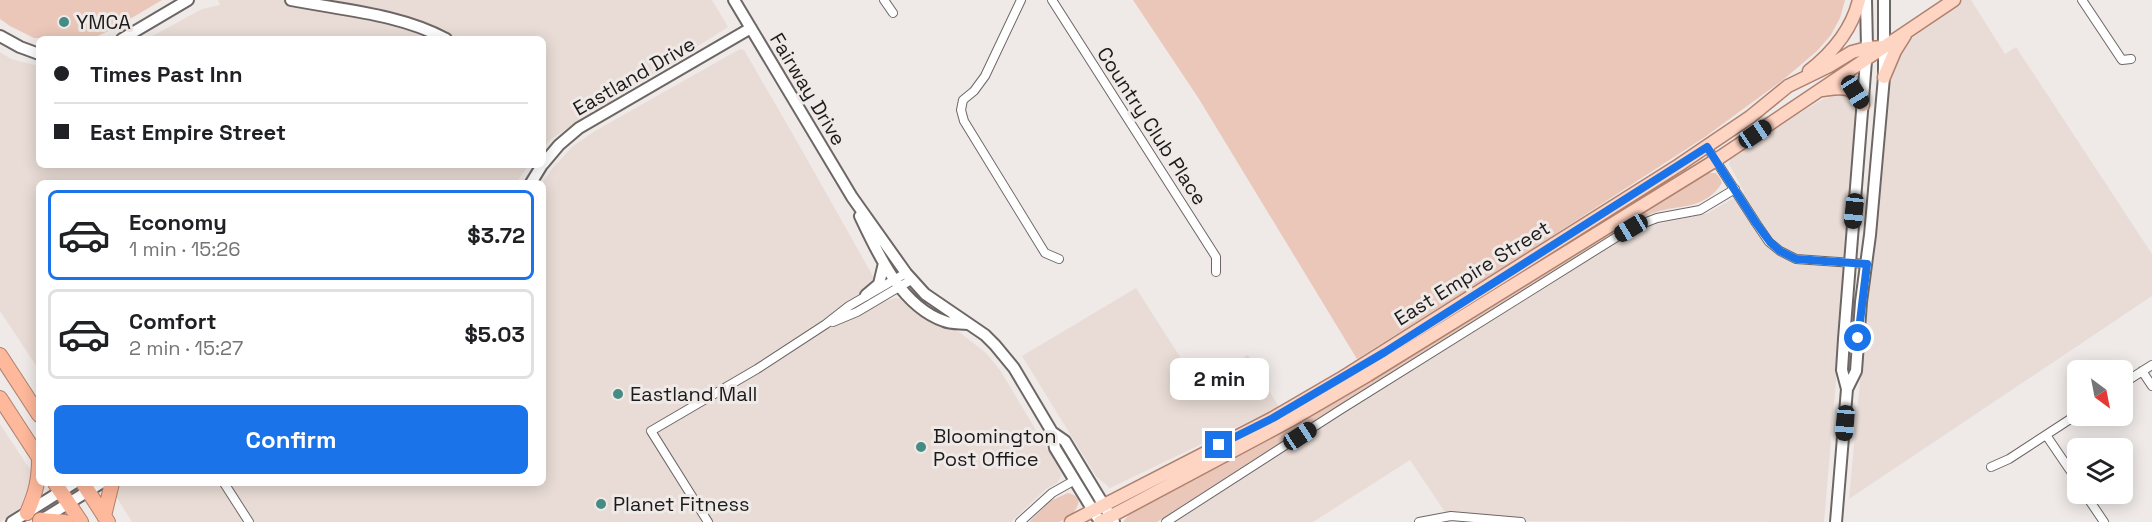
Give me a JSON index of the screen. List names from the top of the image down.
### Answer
{
  "streets": {
    "main road": ["Eastland Drive", "Fairway Drive", "East Empire Street"],
    "street": ["Country Club Place"]
  },
  "crossings": [
    ["Eastland Drive", "Fairway Drive"],
    ["Fairway Drive", "East Empire Street"]
  ],
  "places": [
    "YMCA",
    "Eastland Mall",
    "Bloomington Post Office",
    "Planet Fitness"
  ],
  "north": "bottom right",
  "page": {
    "banner": ["Times Past Inn", "East Empire Street"],
    "list": [
      {
        "name": "Economy",
        "note": "1 min · 15:26",
        "value": "$3.72"
      },
      {
        "name": "Comfort",
        "note": "2 min · 15:27",
        "value": "$5.03"
      }
    ],
    "bubble": "2 min",
    "buttons": "Confirm"
  }
}
